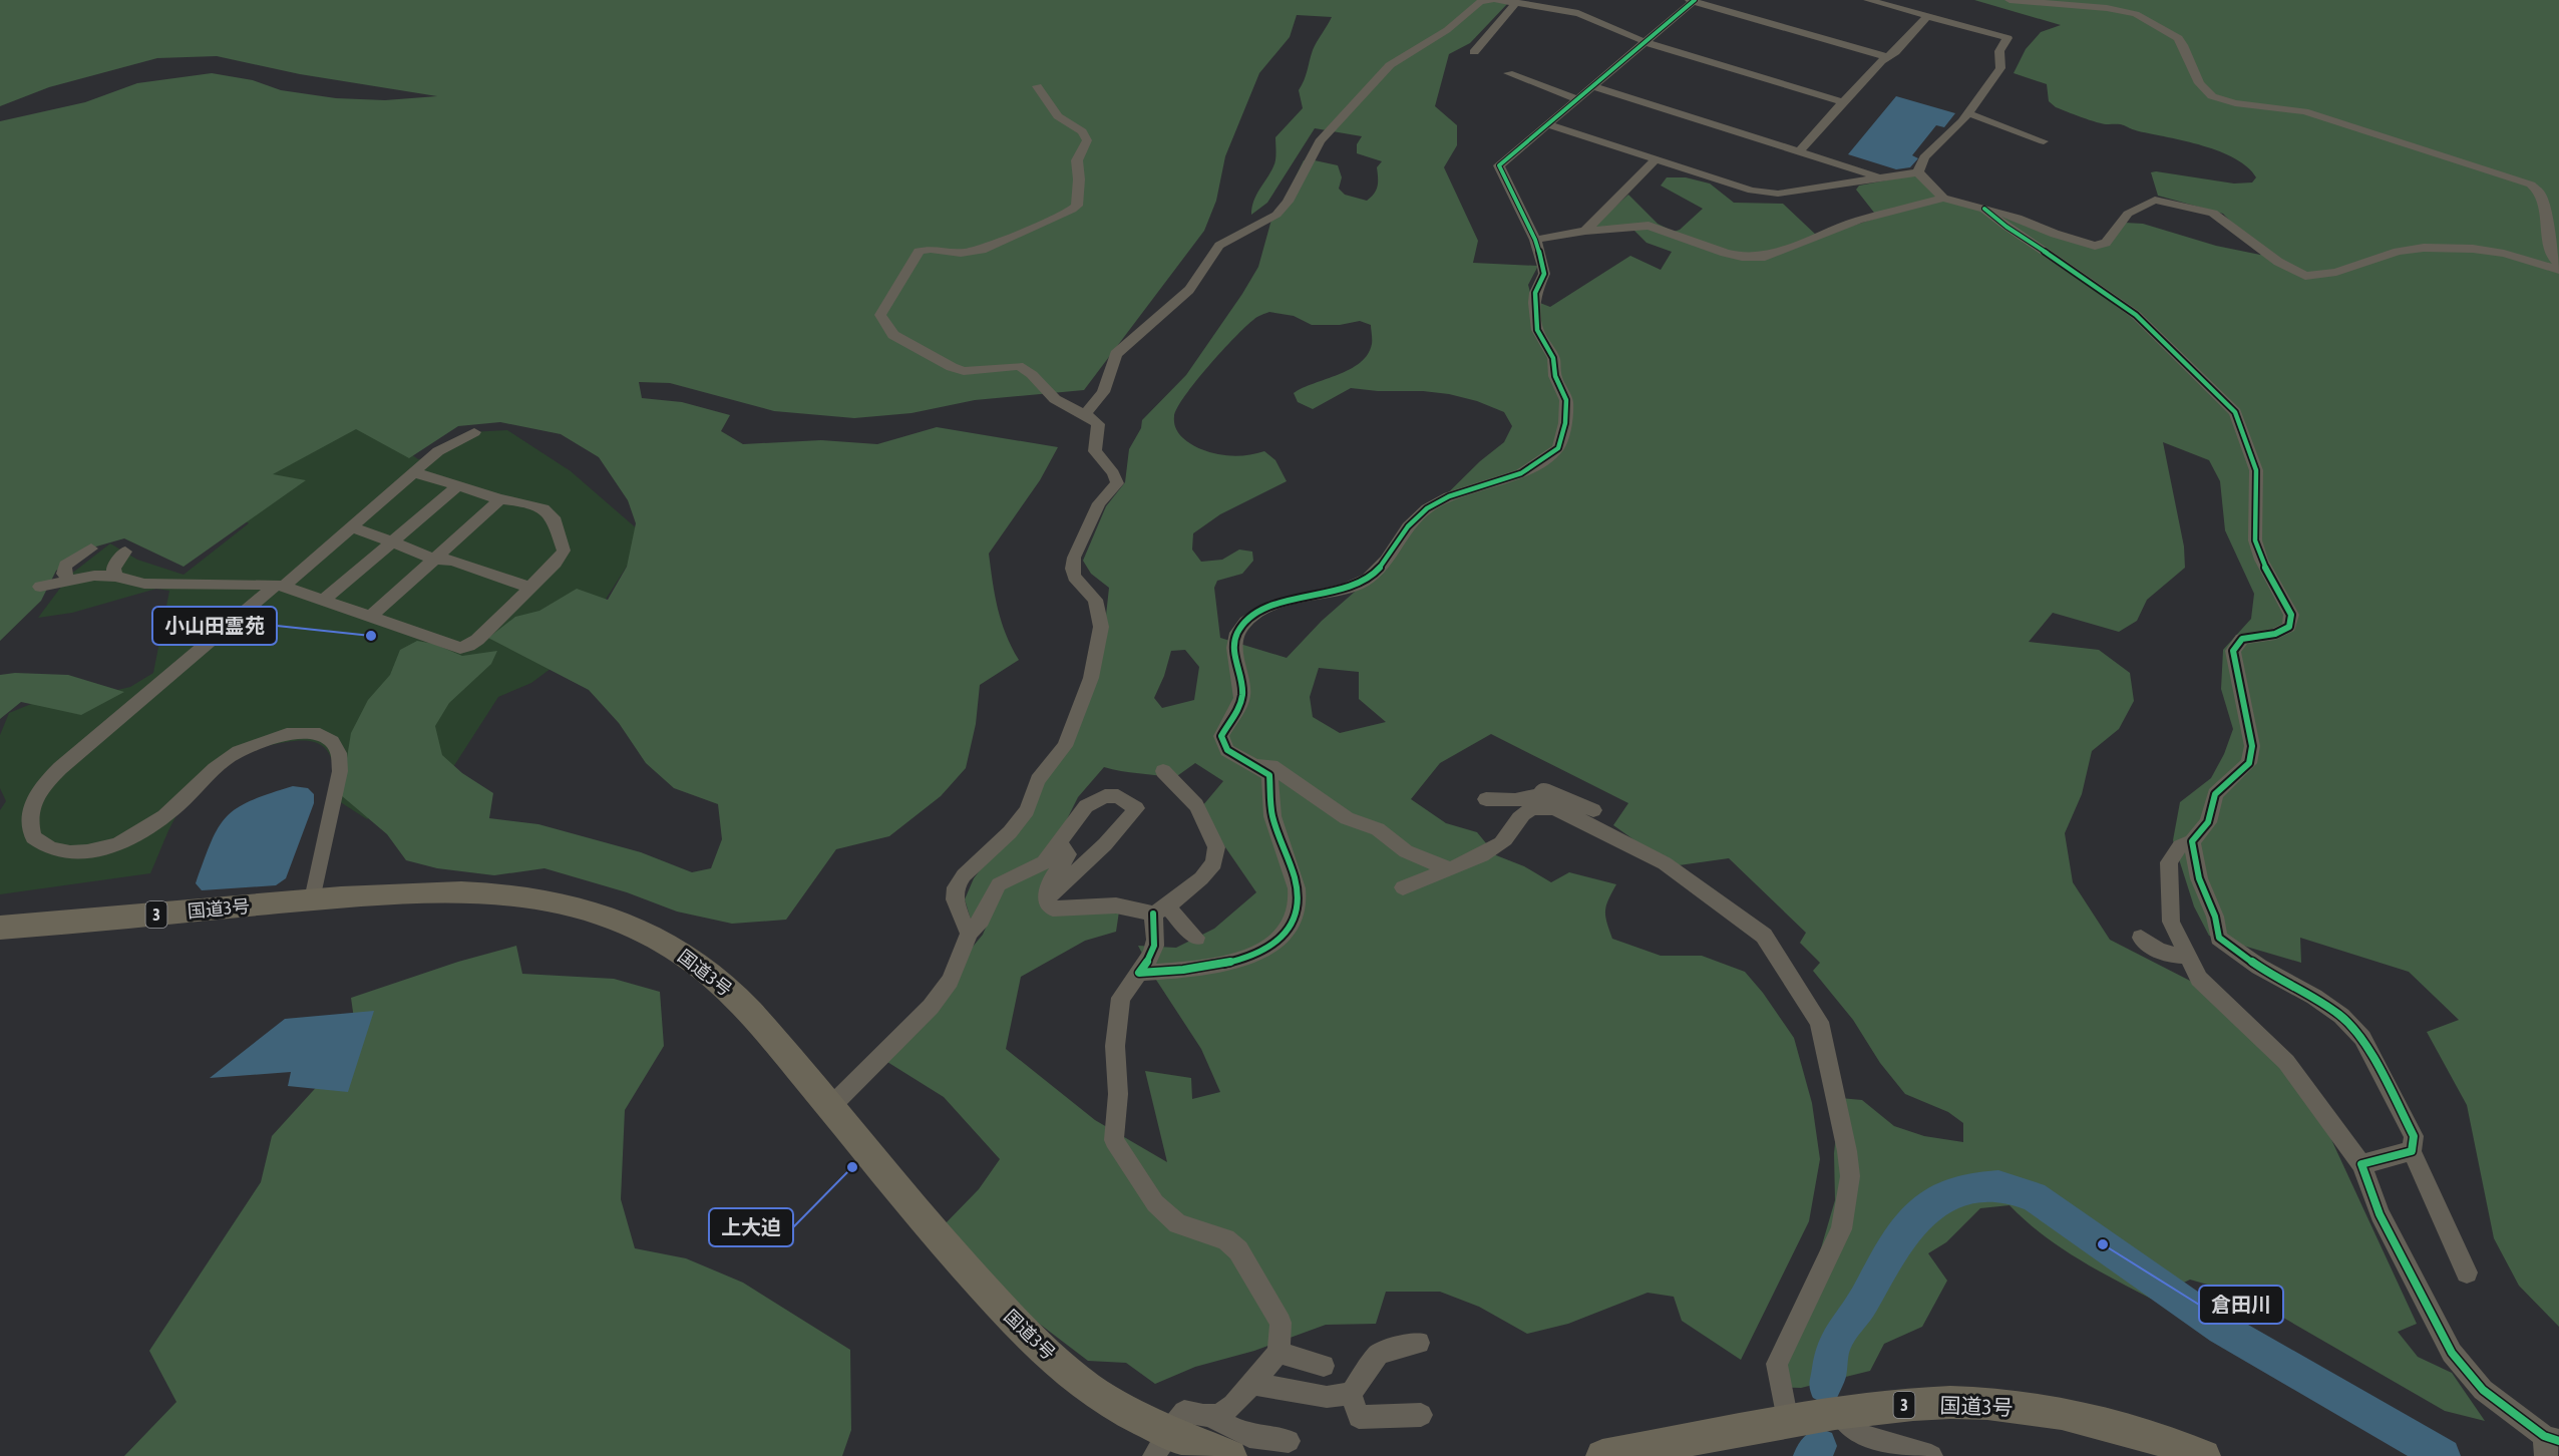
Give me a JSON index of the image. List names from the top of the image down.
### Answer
{
  "streets": {
    "highway": ["国道3号", "3"]
  },
  "places": ["小山田霊苑", "上大迫", "倉田川"]
}
